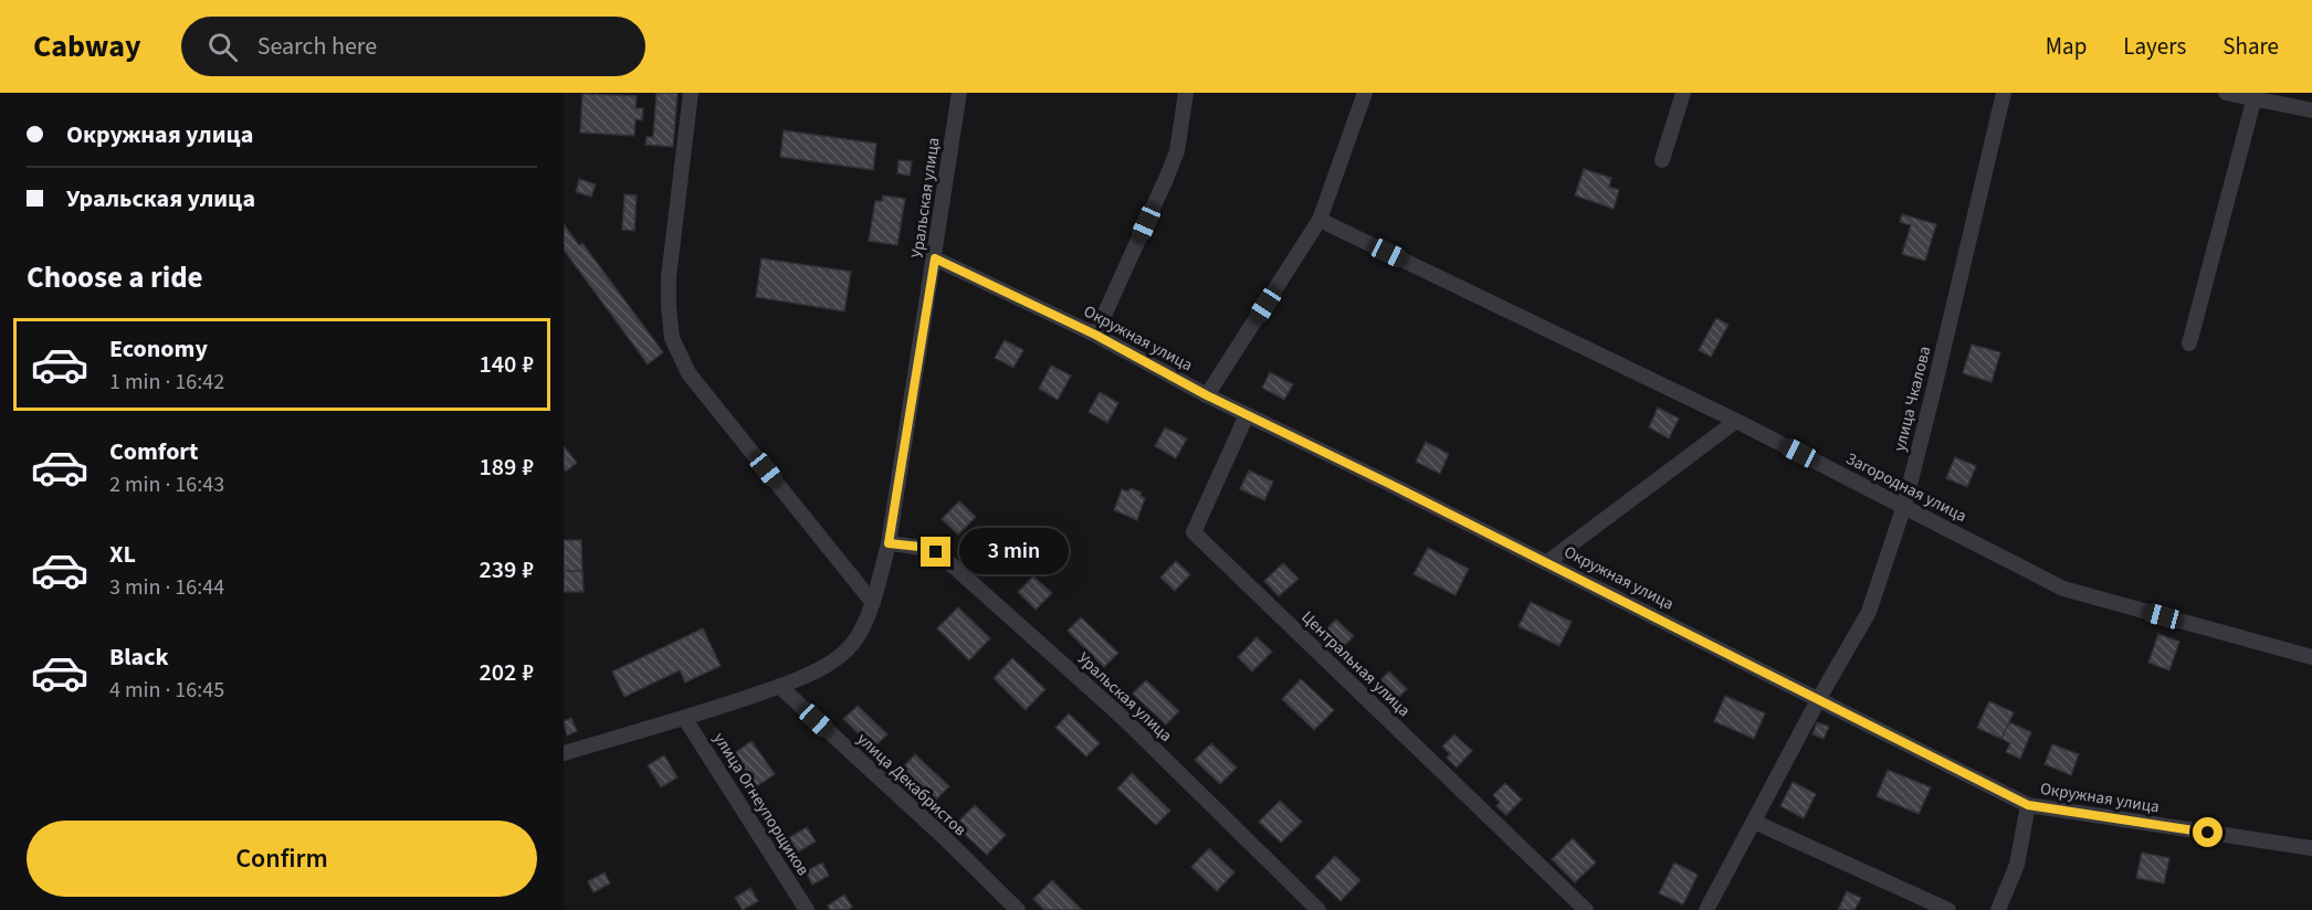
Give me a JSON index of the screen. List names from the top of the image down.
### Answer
{
  "streets": {
    "street": [
      "Уральская улица",
      "Окружная улица",
      "улица Чкалова",
      "Загородная улица",
      "Центральная улица",
      "улица Декабристов",
      "улица Огнеупорщиков"
    ]
  },
  "crossings": [
    ["Уральская улица", "Окружная улица"],
    ["Уральская улица", "улица Декабристов"],
    ["Уральская улица", "улица Огнеупорщиков"],
    ["Окружная улица", "улица Чкалова"],
    ["Окружная улица", "Центральная улица"],
    ["улица Чкалова", "Загородная улица"]
  ],
  "page": {
    "header": "Cabway",
    "search": "Search here",
    "nav": ["Map", "Layers", "Share"],
    "banner": ["Окружная улица", "Уральская улица"],
    "heading": "Choose a ride",
    "list": [
      {
        "name": "Economy",
        "note": "1 min · 16:42",
        "value": "140 ₽"
      },
      {
        "name": "Comfort",
        "note": "2 min · 16:43",
        "value": "189 ₽"
      },
      {
        "name": "XL",
        "note": "3 min · 16:44",
        "value": "239 ₽"
      },
      {
        "name": "Black",
        "note": "4 min · 16:45",
        "value": "202 ₽"
      }
    ],
    "bubble": "3 min",
    "buttons": "Confirm"
  }
}
